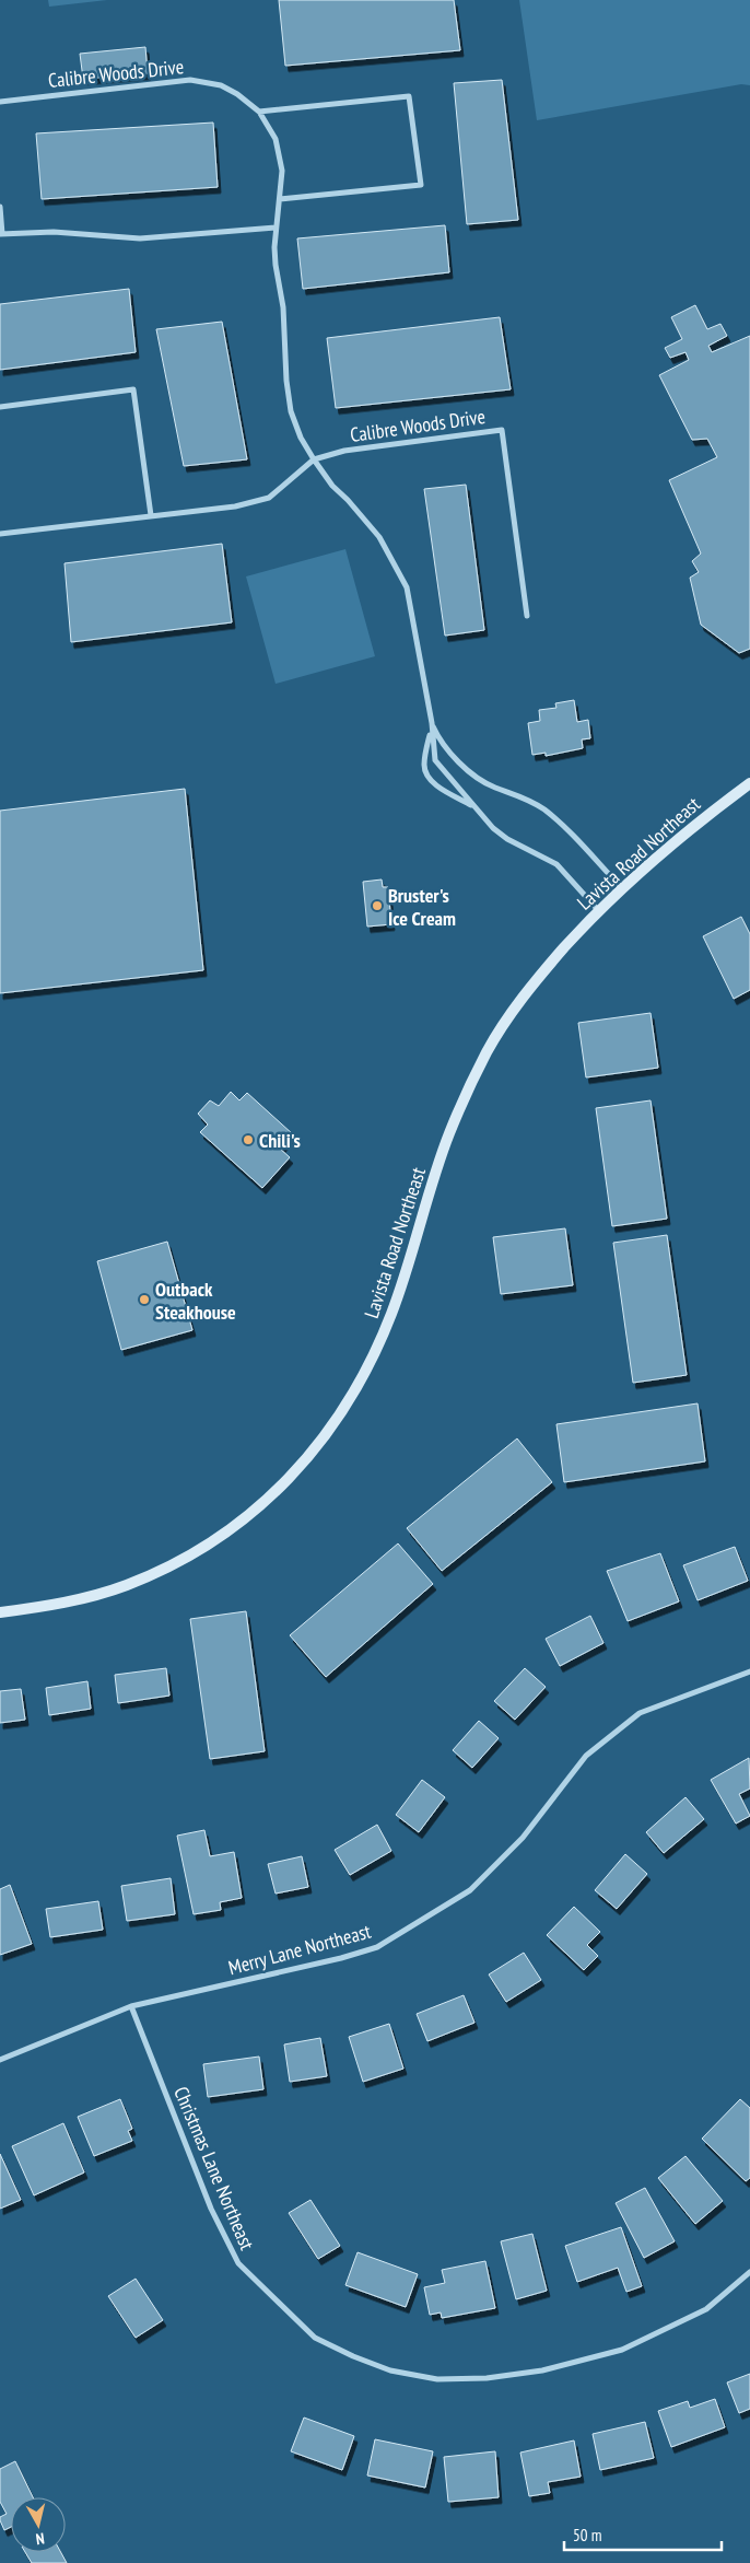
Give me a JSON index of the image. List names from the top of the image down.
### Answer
{
  "streets": {
    "main road": ["Lavista Road Northeast"],
    "street": ["Calibre Woods Drive", "Merry Lane Northeast", "Christmas Lane Northeast"]
  },
  "crossings": [
    ["Calibre Woods Drive", "Lavista Road Northeast"],
    ["Merry Lane Northeast", "Christmas Lane Northeast"]
  ],
  "places": ["Bruster's Ice Cream", "Chili's", "Outback Steakhouse"],
  "scale_bar": "50 m",
  "north": "bottom"
}
